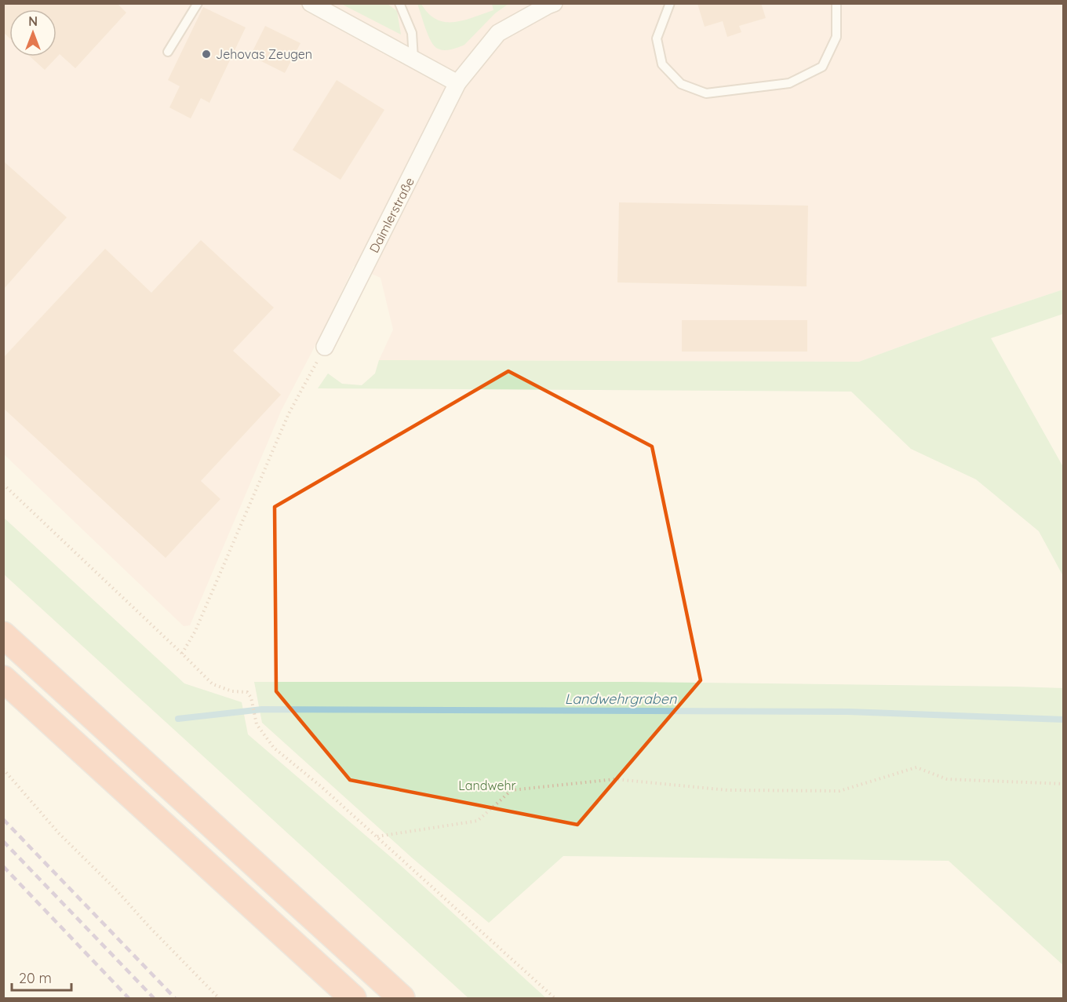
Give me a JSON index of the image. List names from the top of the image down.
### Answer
{
  "streets": {
    "street": ["Daimlerstraße"]
  },
  "water": ["Landwehrgraben"],
  "parks": ["Landwehr"],
  "places": ["Jehovas Zeugen"],
  "scale_bar": "20 m",
  "north": "top"
}
